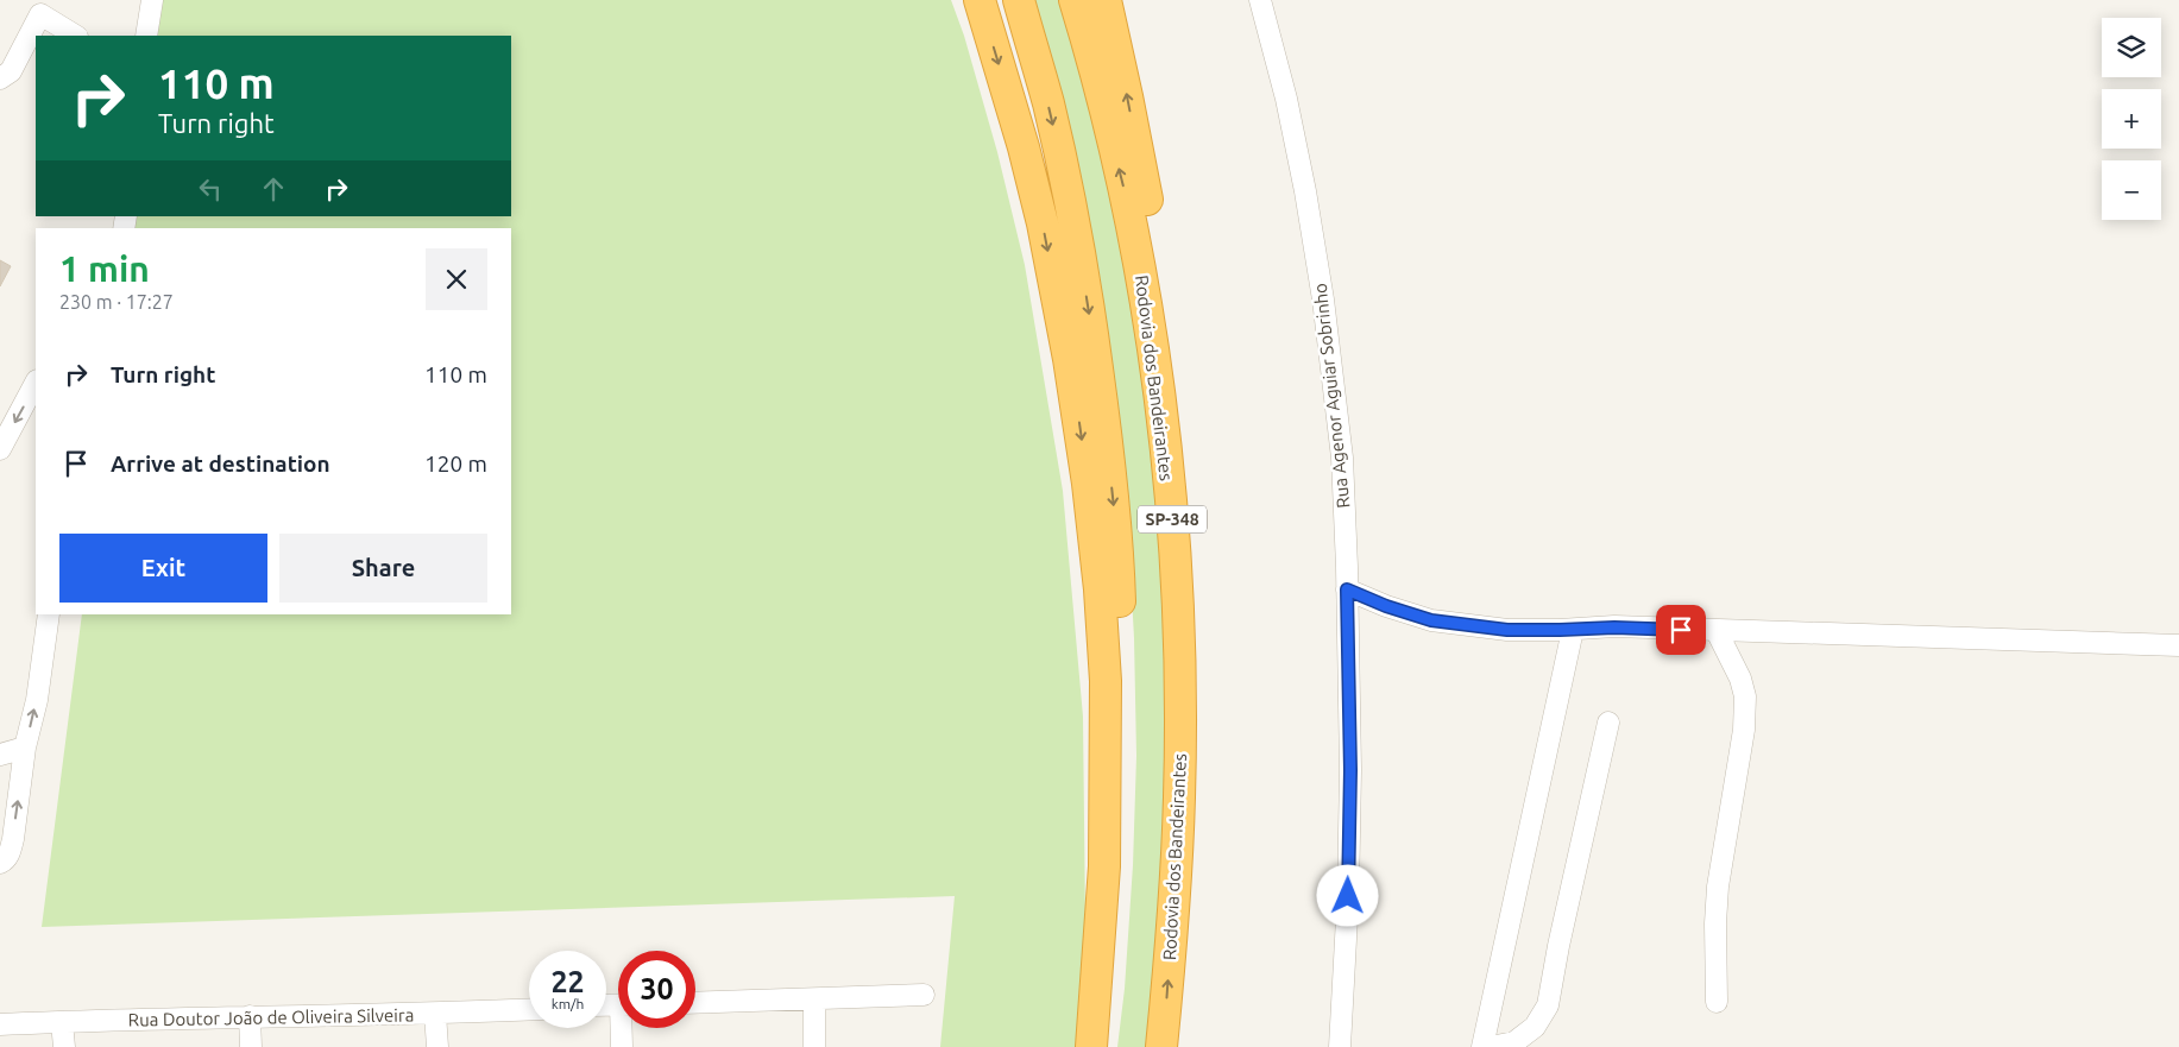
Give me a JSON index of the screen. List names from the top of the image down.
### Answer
{
  "streets": {
    "highway": ["Rodovia dos Bandeirantes", "SP-348"],
    "street": ["Rua Agenor Aguiar Sobrinho", "Rua Doutor João de Oliveira Silveira"]
  },
  "page": {
    "map_buttons": ["+", "−"],
    "turn": ["110 m", "Turn right"],
    "heading": ["1 min", "230 m · 17:27"],
    "list": [
      {
        "name": "Turn right",
        "value": "110 m"
      },
      {
        "name": "Arrive at destination",
        "value": "120 m"
      }
    ],
    "buttons": ["Exit", "Share"],
    "speed": "22 km/h",
    "limit": "30"
  }
}
